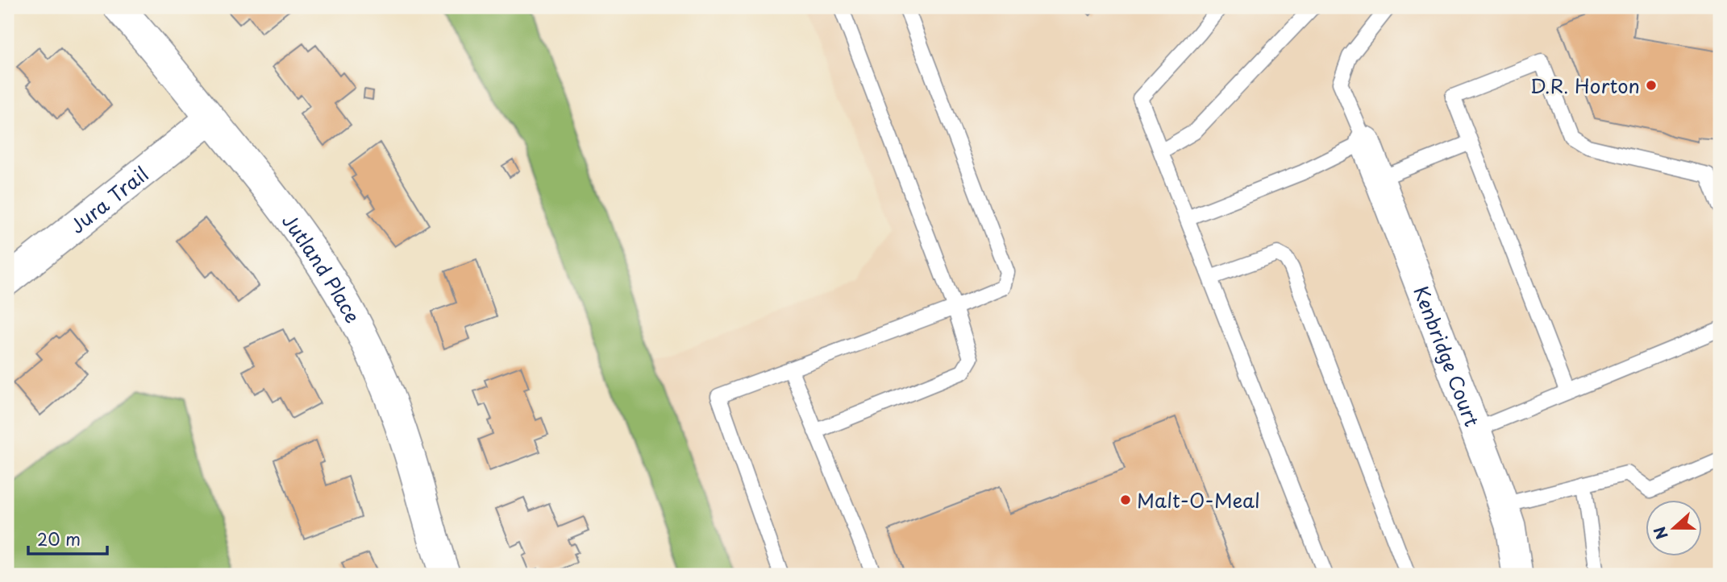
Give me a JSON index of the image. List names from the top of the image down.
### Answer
{
  "streets": {
    "street": ["Jura Trail", "Jutland Place", "Kenbridge Court"]
  },
  "crossings": [
    ["Jura Trail", "Jutland Place"]
  ],
  "places": ["D.R. Horton", "Malt-O-Meal"],
  "scale_bar": "20 m",
  "north": "left"
}
